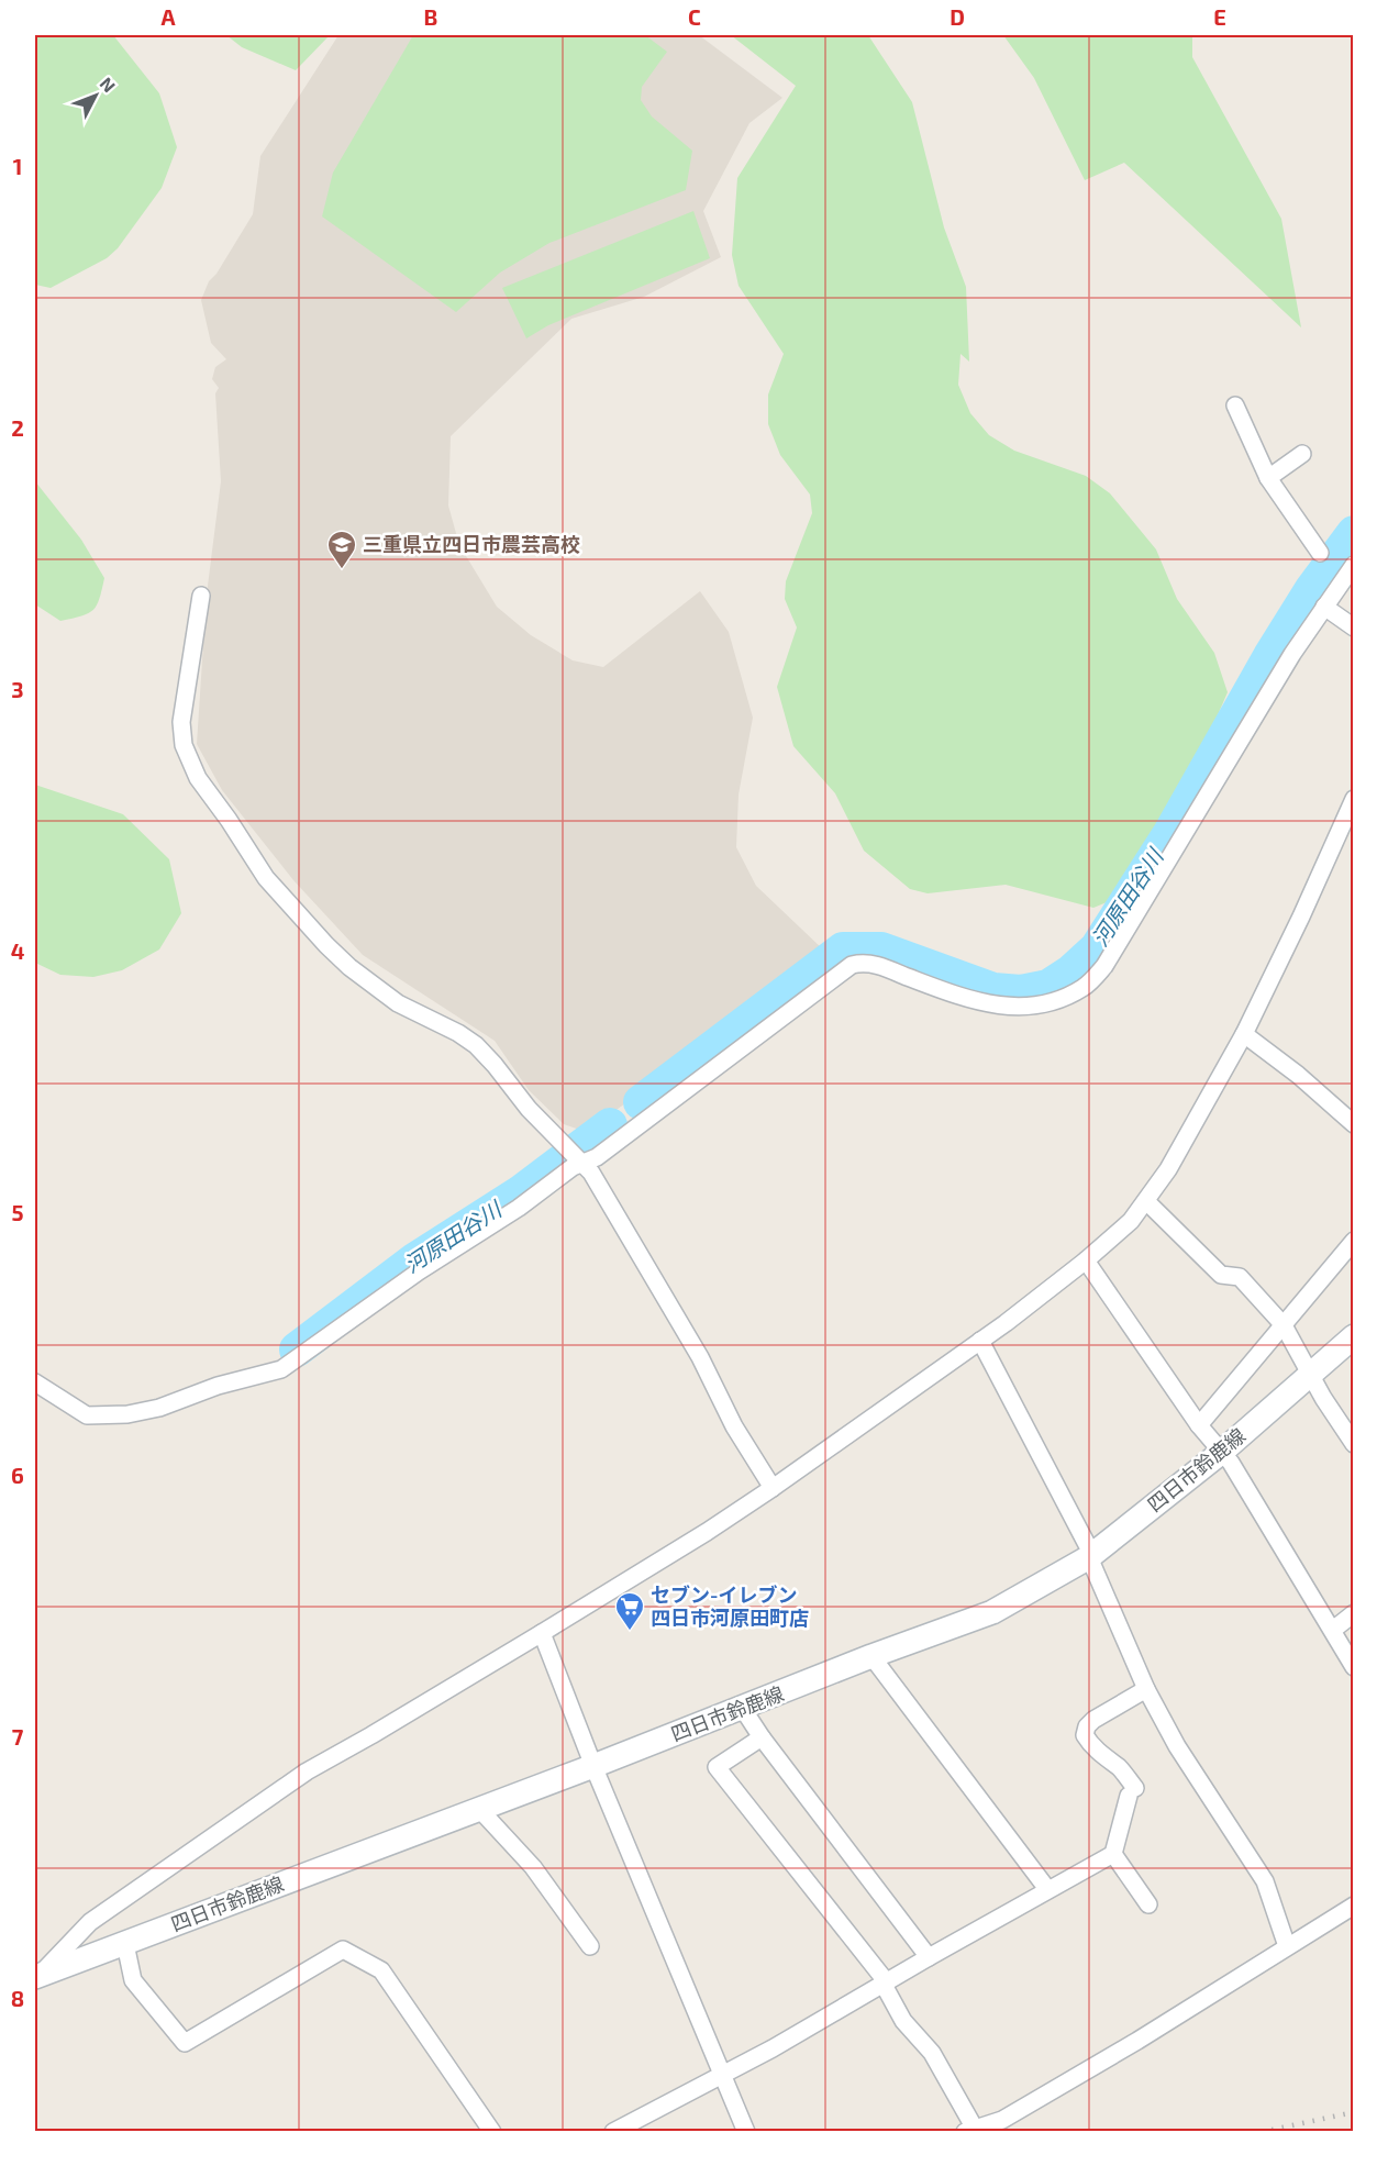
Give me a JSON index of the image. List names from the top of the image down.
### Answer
{
  "streets": {
    "main road": ["四日市鈴鹿線"]
  },
  "water": ["河原田谷川"],
  "places": {
    "school or university": ["三重県立四日市農芸高校"],
    "supermarket": ["セブン-イレブン 四日市河原田町店"]
  },
  "north": "top right",
  "grid": {
    "columns": [
      "A",
      "B",
      "C",
      "D",
      "E"
    ],
    "rows": [
      "1",
      "2",
      "3",
      "4",
      "5",
      "6",
      "7",
      "8"
    ]
  }
}
